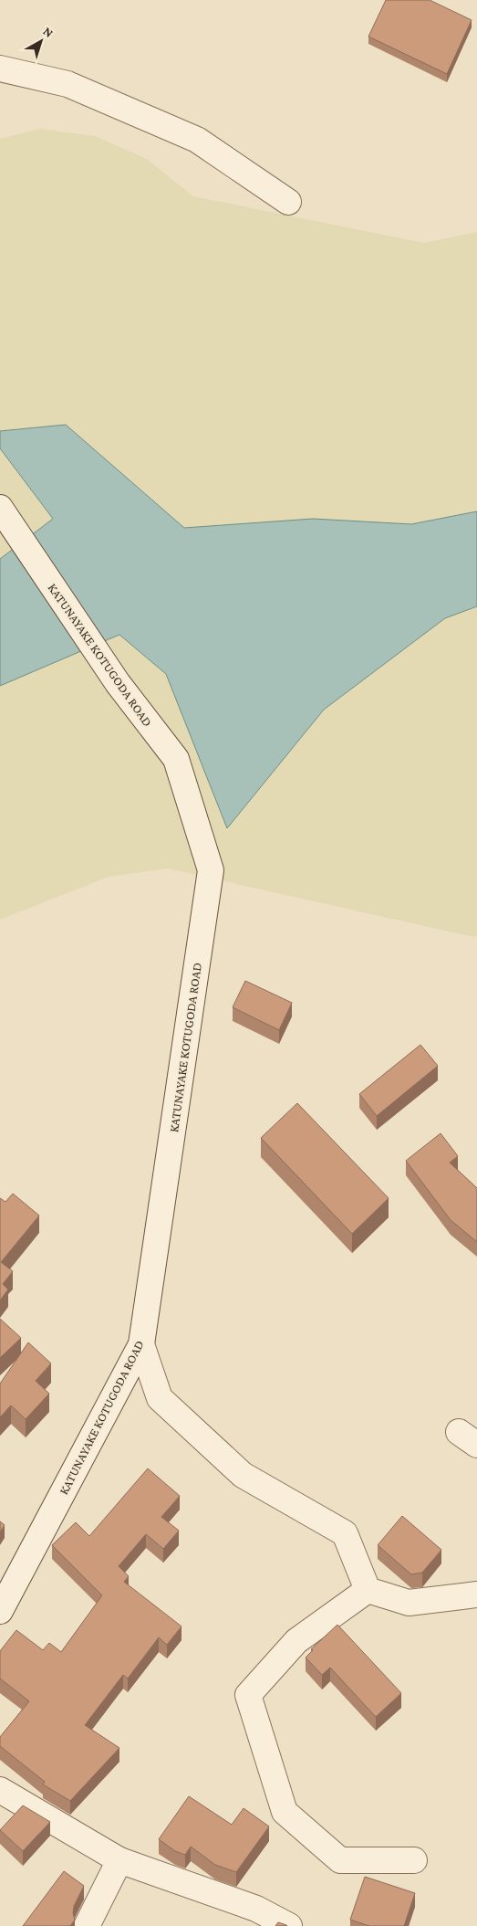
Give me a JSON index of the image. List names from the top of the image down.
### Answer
{
  "streets": {
    "street": ["KATUNAYAKE KOTUGODA ROAD"]
  },
  "north": "top right"
}
